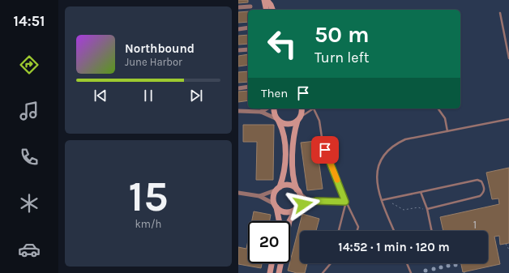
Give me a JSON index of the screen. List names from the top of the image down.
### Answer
{
  "house_numbers": ["1"],
  "page": {
    "tabs": "14:51",
    "turn": ["50 m", "Turn left"],
    "song": ["Northbound", "June Harbor"],
    "then": "Then",
    "tile": ["15", "km/h"],
    "limit": "20",
    "trip": "14:52 · 1 min · 120 m"
  }
}
